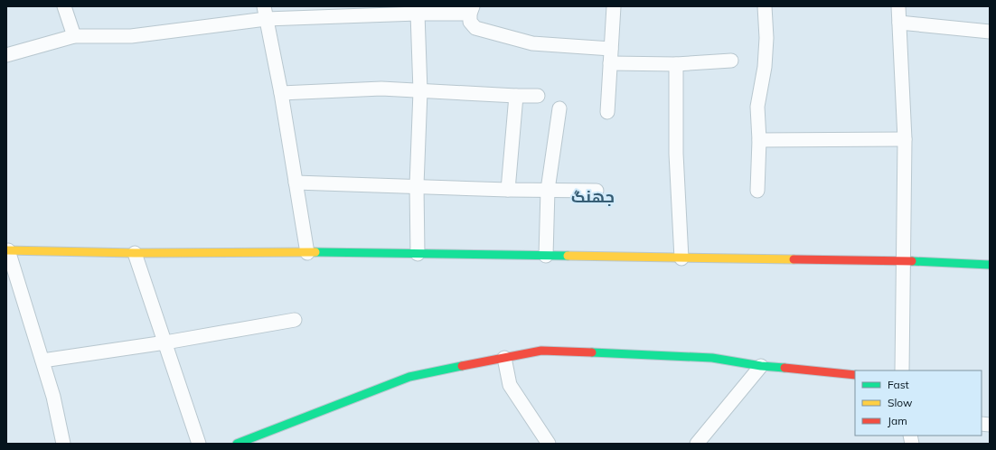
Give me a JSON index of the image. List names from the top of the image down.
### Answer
{
  "districts": ["جھنگ"],
  "legend": ["Fast", "Slow", "Jam"]
}
